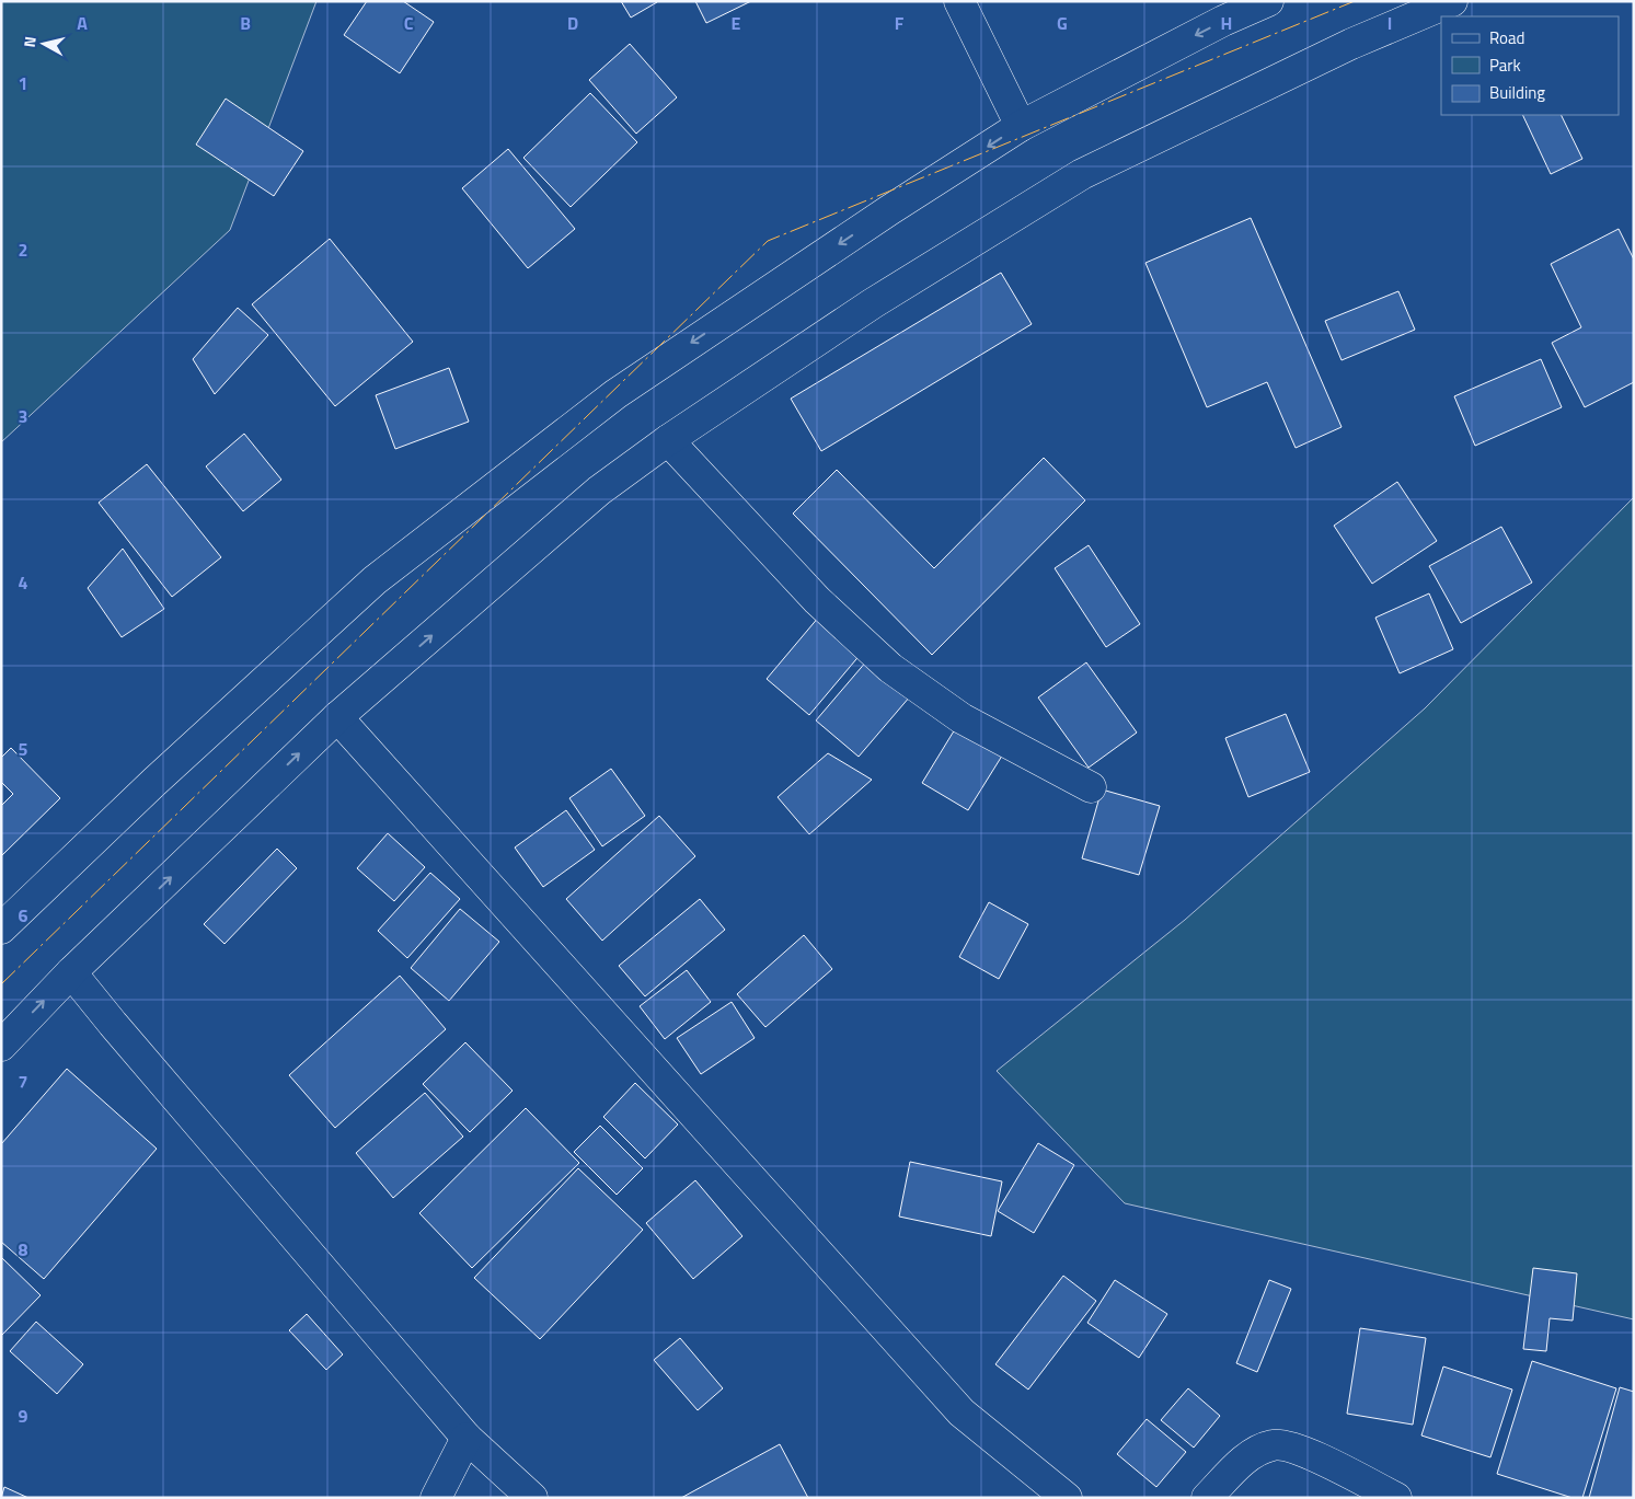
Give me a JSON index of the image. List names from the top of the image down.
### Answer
{
  "legend": ["Road", "Park", "Building"],
  "north": "left",
  "grid": {
    "columns": [
      "A",
      "B",
      "C",
      "D",
      "E",
      "F",
      "G",
      "H",
      "I"
    ],
    "rows": [
      "1",
      "2",
      "3",
      "4",
      "5",
      "6",
      "7",
      "8",
      "9"
    ]
  }
}
